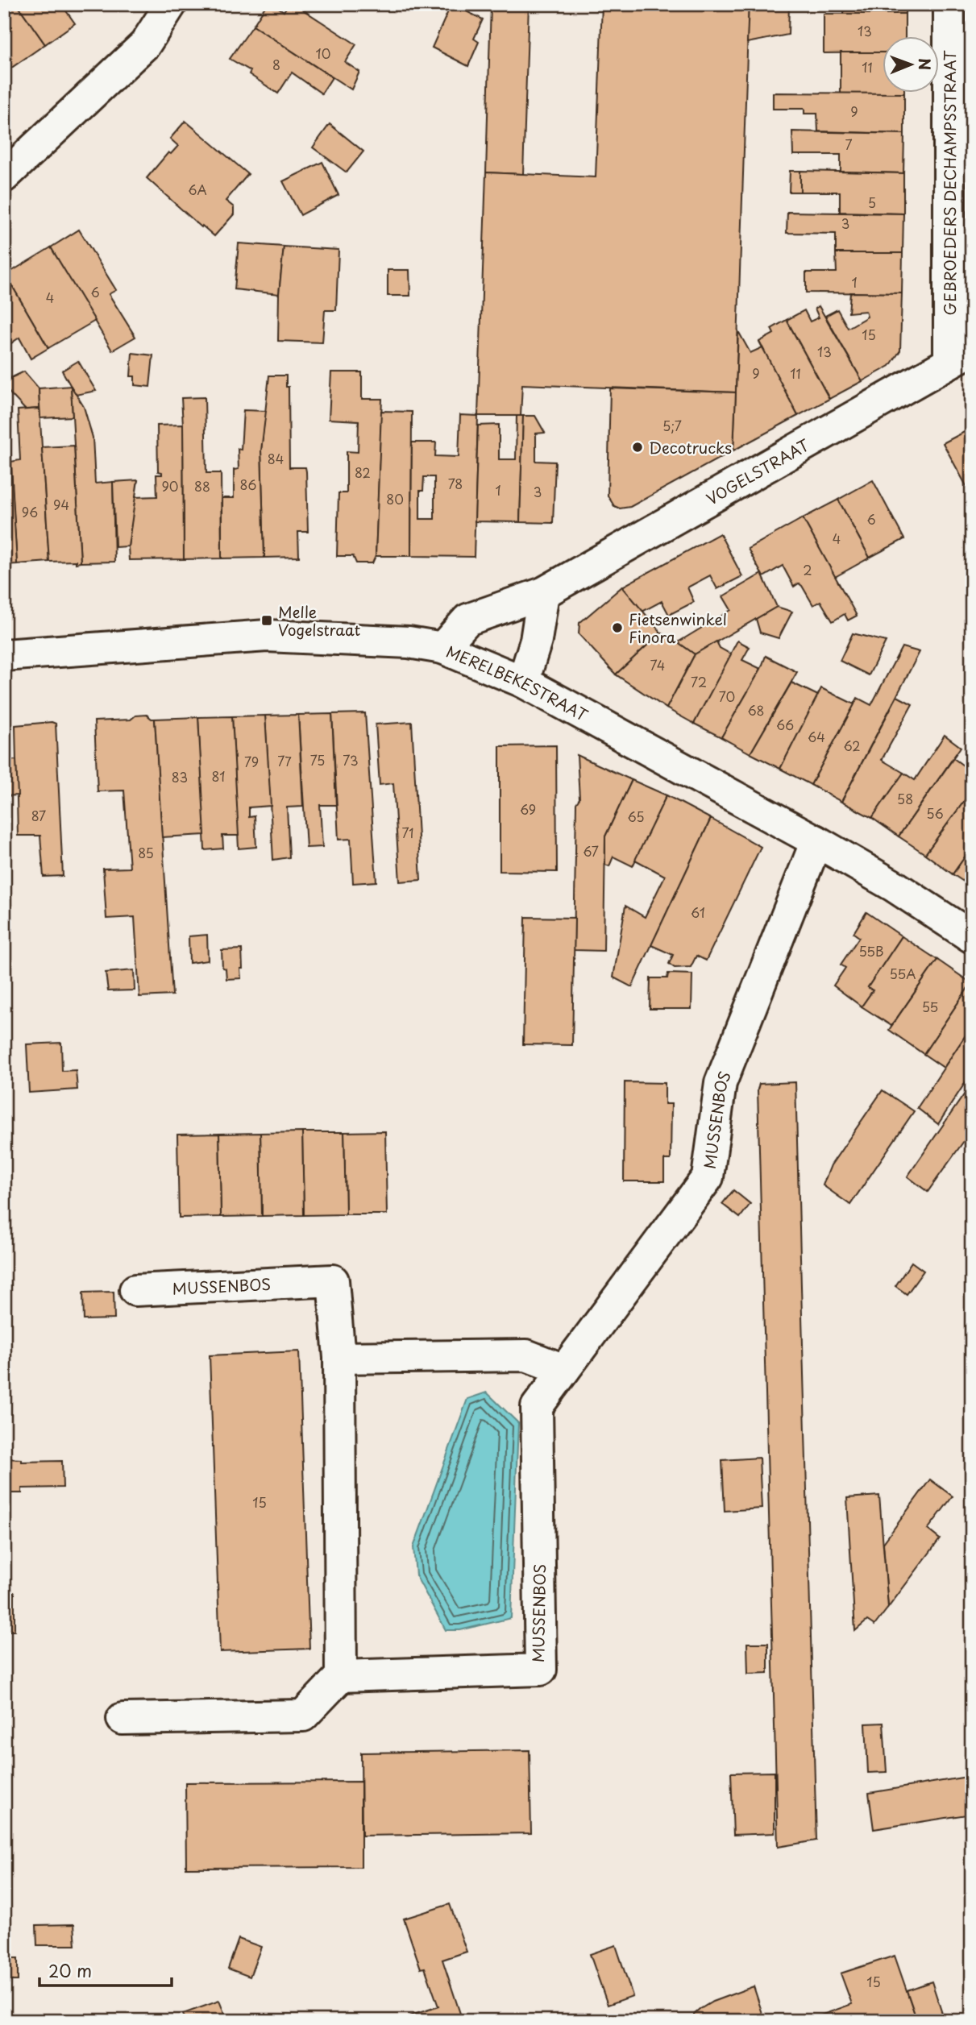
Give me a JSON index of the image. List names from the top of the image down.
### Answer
{
  "streets": {
    "street": [
      "GEBROEDERS DECHAMPSSTRAAT",
      "VOGELSTRAAT",
      "MERELBEKESTRAAT",
      "MUSSENBOS"
    ]
  },
  "crossings": [
    ["GEBROEDERS DECHAMPSSTRAAT", "VOGELSTRAAT"],
    ["VOGELSTRAAT", "MERELBEKESTRAAT"],
    ["MERELBEKESTRAAT", "MUSSENBOS"]
  ],
  "places": {
    "other": ["Decotrucks", "Fietsenwinkel Finora"],
    "transit": ["Melle Vogelstraat"]
  },
  "house_numbers": [
    "13",
    "10",
    "8",
    "11",
    "9",
    "7",
    "6A",
    "5",
    "3",
    "1",
    "6",
    "4",
    "15",
    "13",
    "9",
    "11",
    "5;7",
    "84",
    "82",
    "78",
    "86",
    "90",
    "88",
    "1",
    "3",
    "80",
    "94",
    "96",
    "6",
    "4",
    "2",
    "74",
    "72",
    "70",
    "68",
    "66",
    "64",
    "62",
    "75",
    "73",
    "77",
    "79",
    "81",
    "83",
    "58",
    "69",
    "56",
    "87",
    "65",
    "71",
    "67",
    "85",
    "61",
    "55B",
    "55A",
    "55",
    "15",
    "15"
  ],
  "scale_bar": "20 m",
  "north": "right"
}
